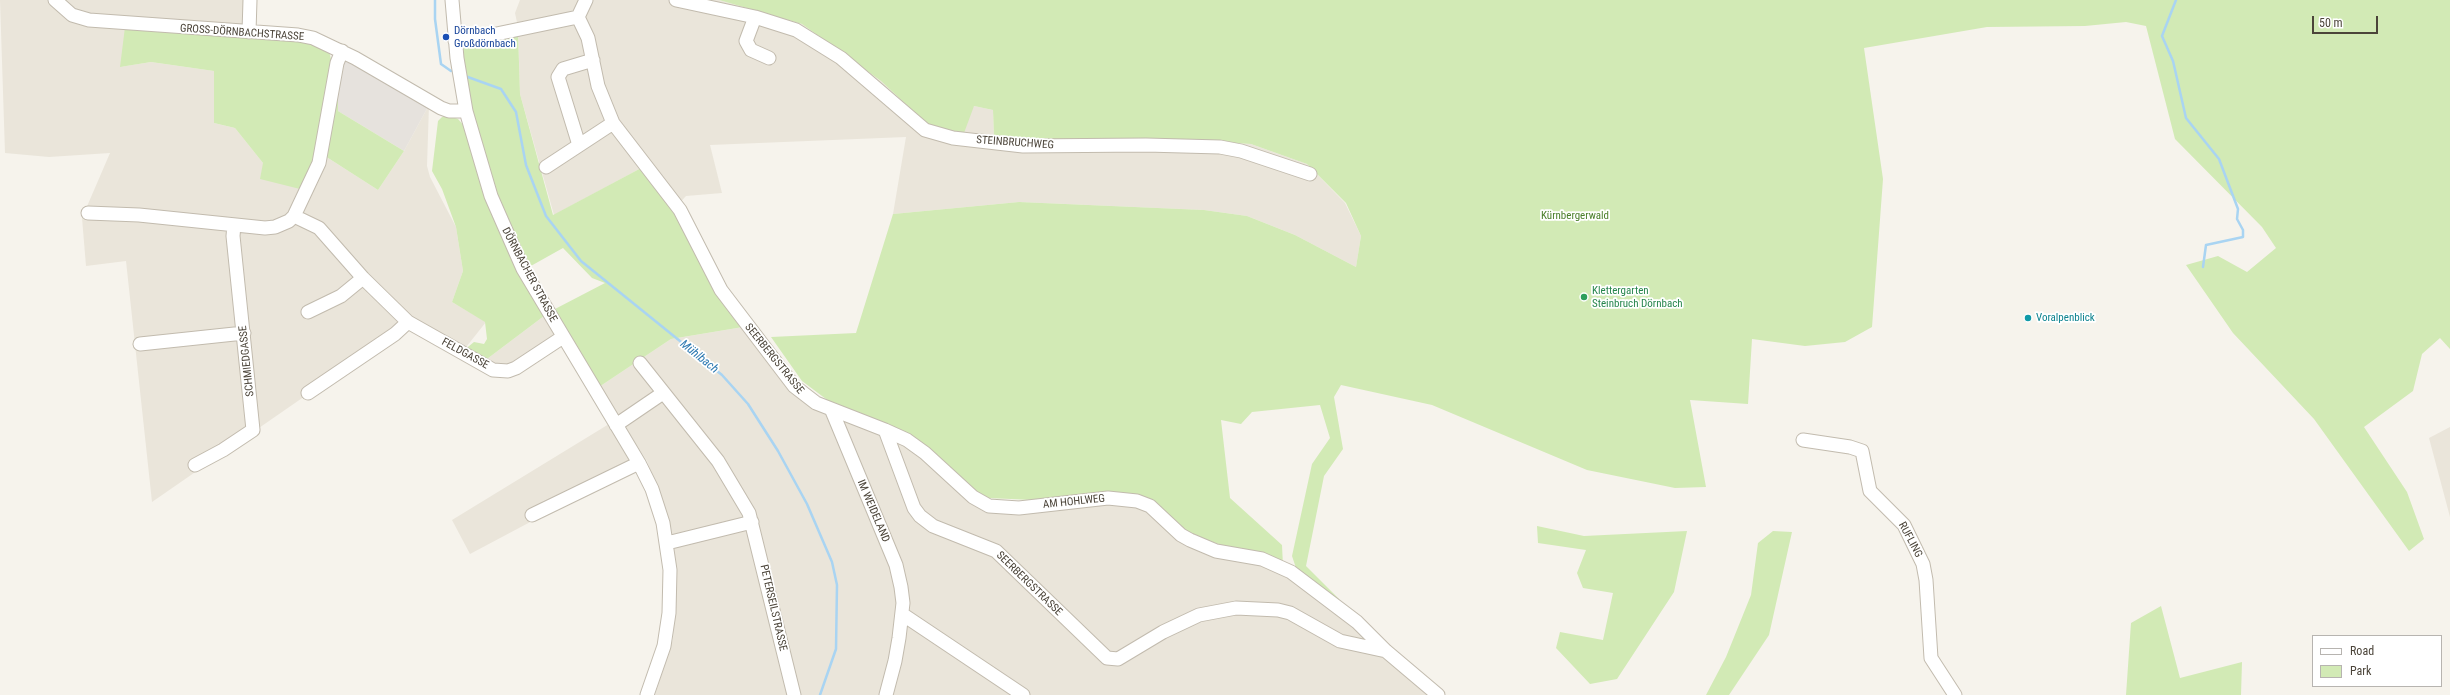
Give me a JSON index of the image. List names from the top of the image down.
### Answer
{
  "streets": {
    "street": [
      "GROSS-DÖRNBACHSTRASSE",
      "STEINBRUCHWEG",
      "DÖRNBACHER STRASSE",
      "FELDGASSE",
      "SEERBERGSTRASSE",
      "SCHMIEDGASSE",
      "AM HOHLWEG",
      "IM WEIDELAND",
      "RUFLING",
      "PETERSEILSTRASSE"
    ]
  },
  "crossings": [
    ["GROSS-DÖRNBACHSTRASSE", "DÖRNBACHER STRASSE"],
    ["DÖRNBACHER STRASSE", "FELDGASSE"],
    ["SEERBERGSTRASSE", "AM HOHLWEG"],
    ["SEERBERGSTRASSE", "IM WEIDELAND"]
  ],
  "water": ["Mühlbach"],
  "parks": ["Kürnbergerwald"],
  "places": ["Dörnbach Großdörnbach", "Klettergarten Steinbruch Dörnbach", "Voralpenblick"],
  "legend": ["Road", "Park"],
  "scale_bar": "50 m"
}
